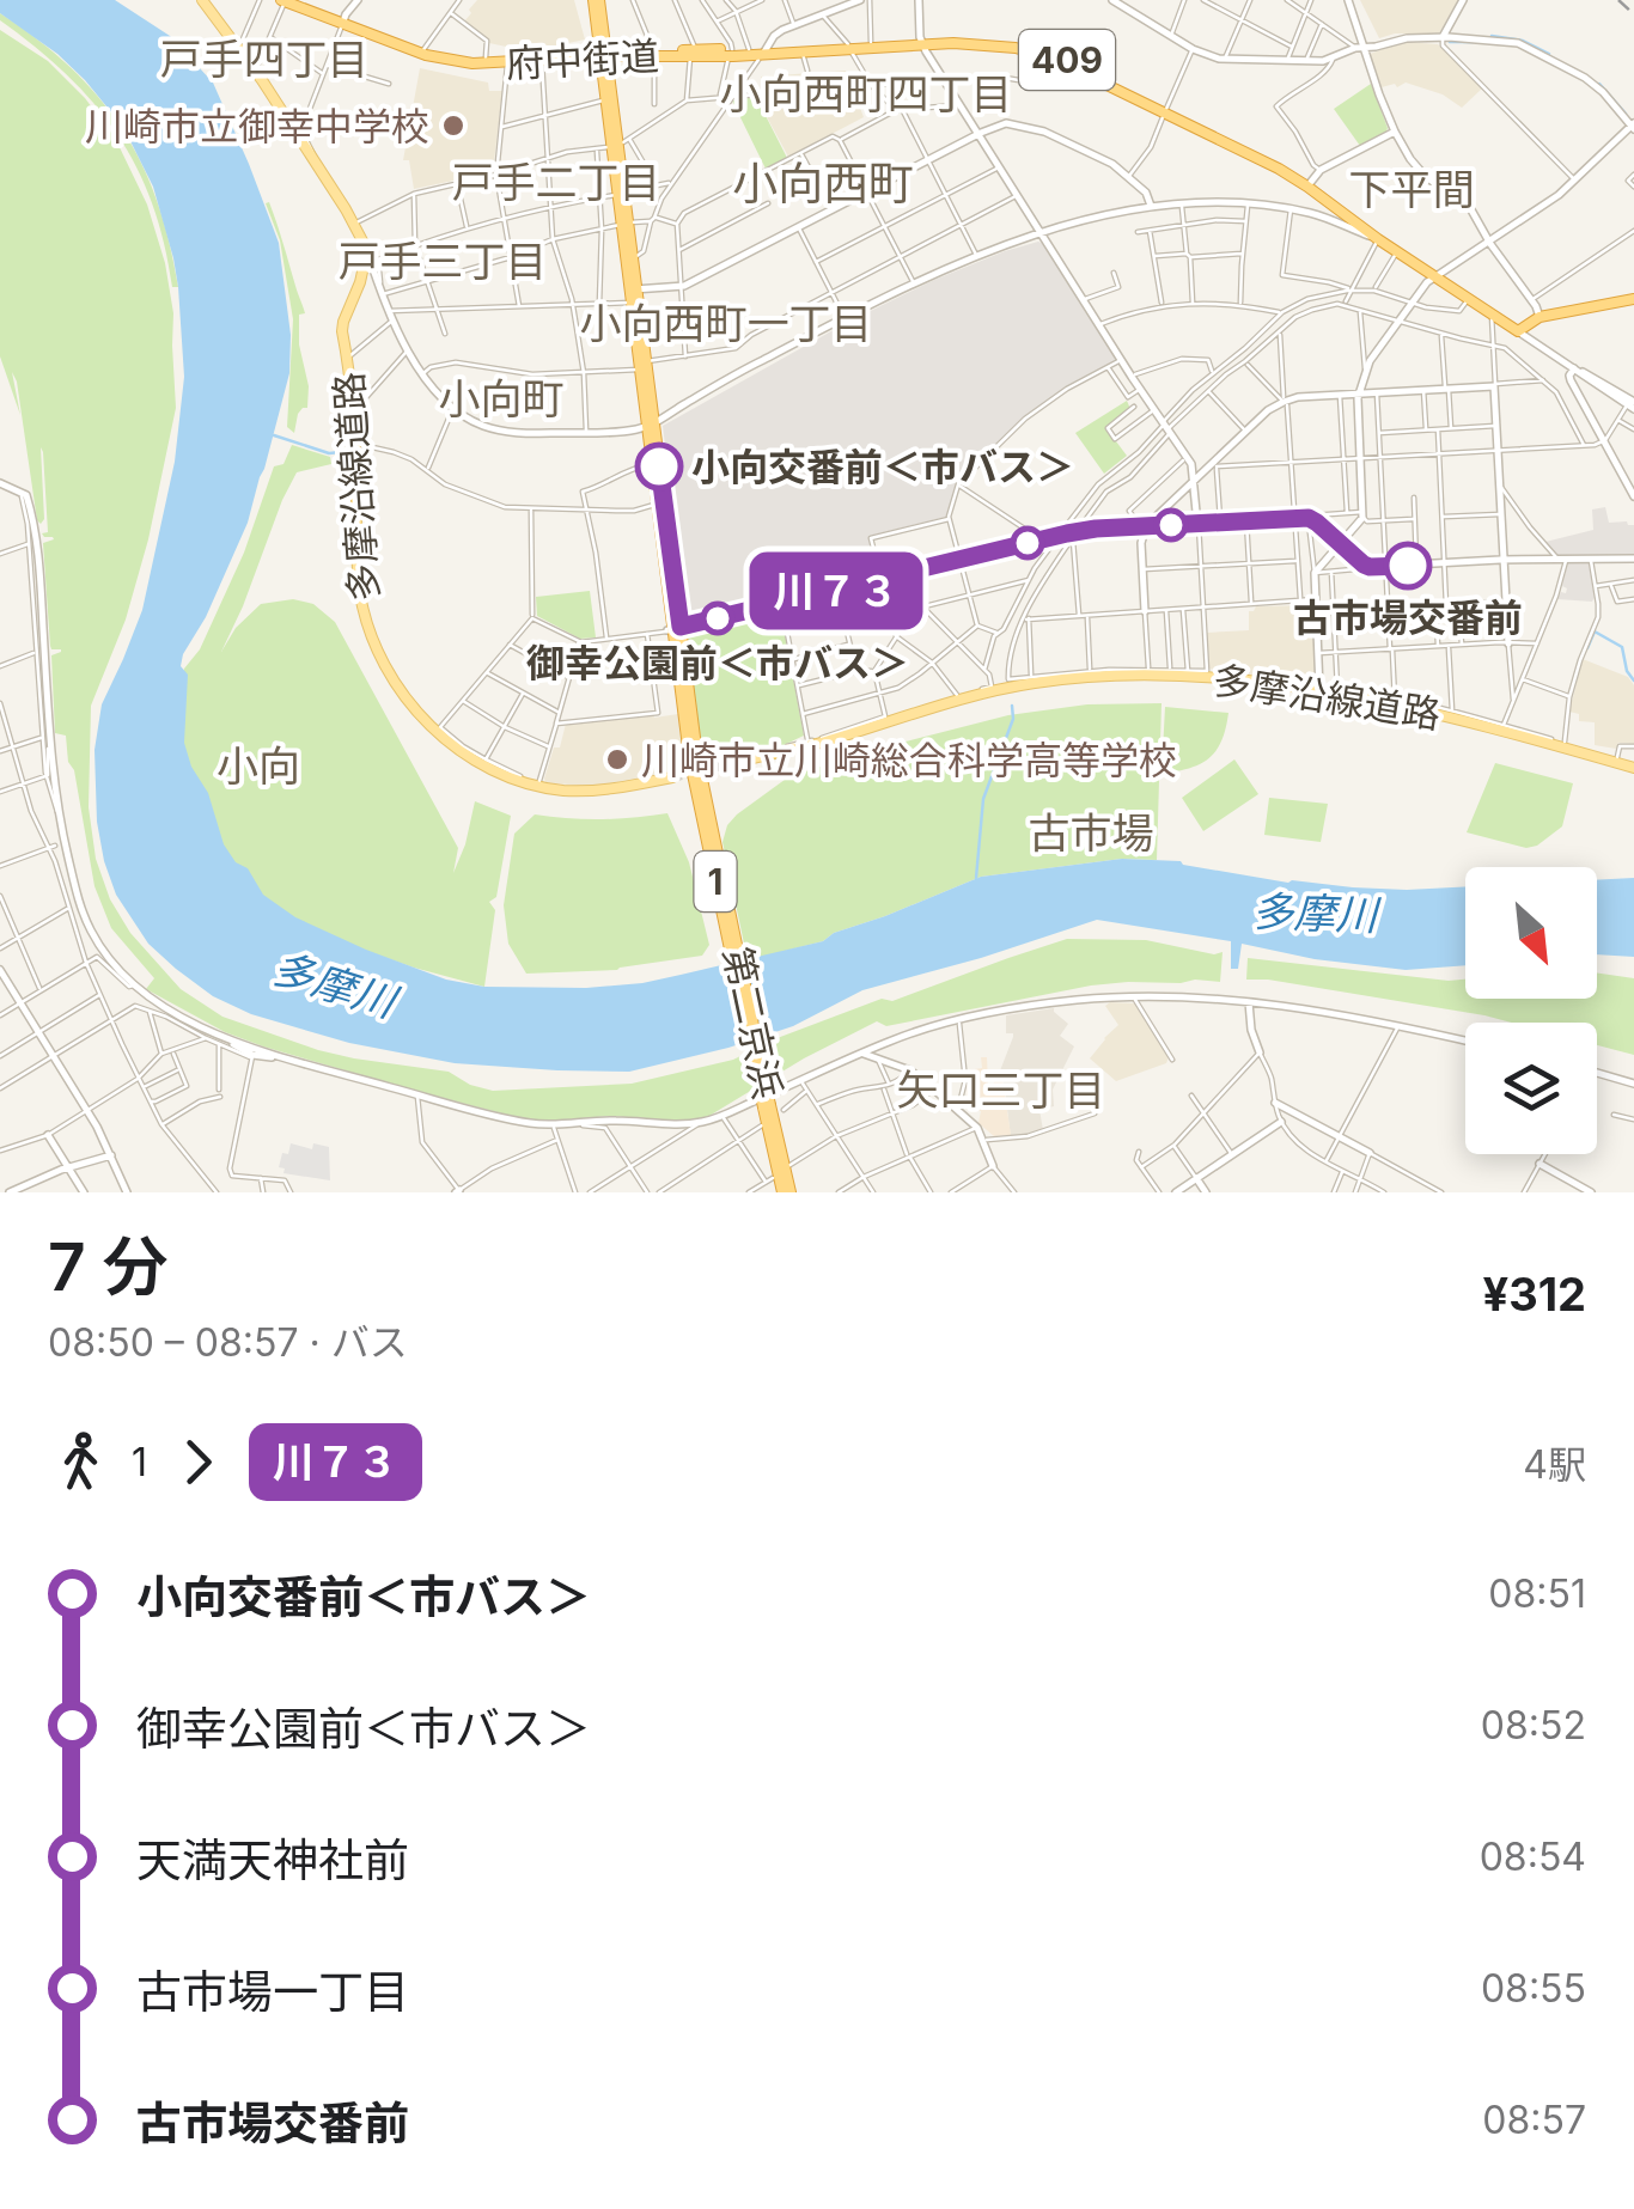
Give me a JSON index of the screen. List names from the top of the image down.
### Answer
{
  "streets": {
    "highway": [
      "府中街道",
      "409",
      "1",
      "第二京浜"
    ],
    "main road": ["多摩沿線道路"]
  },
  "crossings": [
    ["府中街道", "第二京浜"]
  ],
  "districts": [
    "戸手四丁目",
    "小向西町四丁目",
    "戸手二丁目",
    "小向西町",
    "下平間",
    "戸手三丁目",
    "小向西町一丁目",
    "小向町",
    "小向",
    "古市場",
    "矢口三丁目"
  ],
  "water": ["多摩川"],
  "places": [
    "川崎市立御幸中学校",
    "小向交番前＜市バス＞",
    "古市場交番前",
    "御幸公園前＜市バス＞",
    "川崎市立川崎総合科学高等学校"
  ],
  "lines": ["bus line 川７３"],
  "north": "bottom right",
  "page": {
    "on_map": "川７３",
    "heading": ["7 分", "08:50 – 08:57 · バス", "¥312"],
    "legs": ["1", "川７３", "4駅"],
    "list": [
      {
        "name": "小向交番前＜市バス＞",
        "value": "08:51"
      },
      {
        "name": "御幸公園前＜市バス＞",
        "value": "08:52"
      },
      {
        "name": "天満天神社前",
        "value": "08:54"
      },
      {
        "name": "古市場一丁目",
        "value": "08:55"
      },
      {
        "name": "古市場交番前",
        "value": "08:57"
      }
    ]
  }
}
